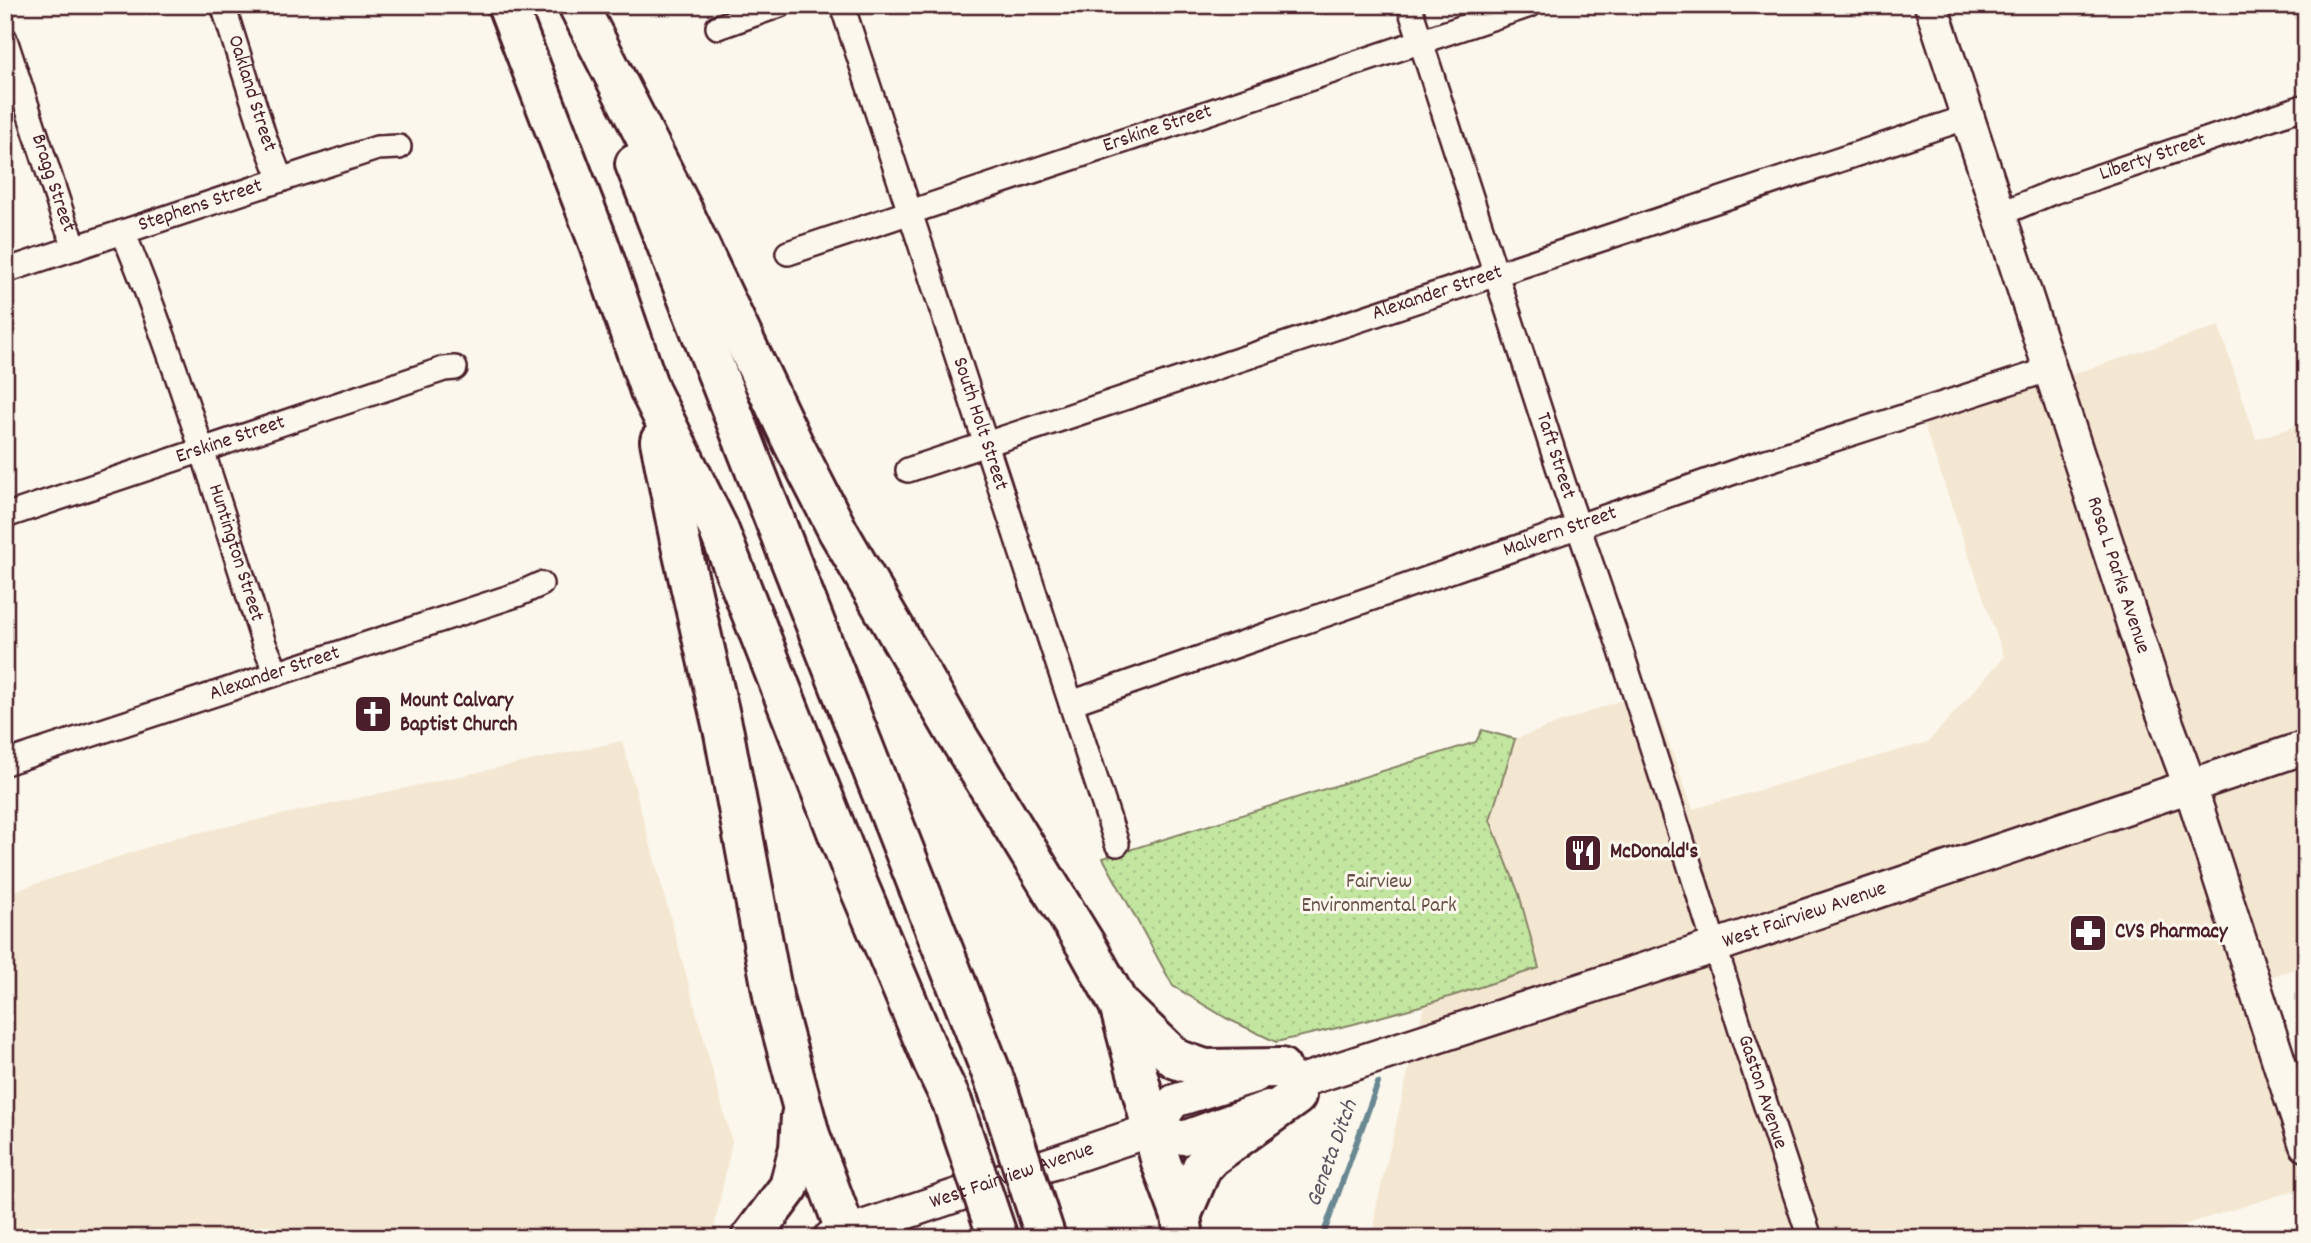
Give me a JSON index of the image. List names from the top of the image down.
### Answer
{
  "streets": {
    "main road": ["Rosa L Parks Avenue", "West Fairview Avenue"],
    "street": [
      "Oakland Street",
      "Erskine Street",
      "Liberty Street",
      "Bragg Street",
      "Stephens Street",
      "Alexander Street",
      "South Holt Street",
      "Taft Street",
      "Malvern Street",
      "Huntington Street",
      "Gaston Avenue"
    ]
  },
  "crossings": [
    ["Oakland Street", "Stephens Street"],
    ["Erskine Street", "South Holt Street"],
    ["Erskine Street", "Taft Street"],
    ["Erskine Street", "Huntington Street"],
    ["Liberty Street", "Rosa L Parks Avenue"],
    ["Bragg Street", "Stephens Street"],
    ["Stephens Street", "Huntington Street"],
    ["Alexander Street", "South Holt Street"],
    ["Alexander Street", "Taft Street"],
    ["Alexander Street", "Huntington Street"],
    ["Alexander Street", "Rosa L Parks Avenue"],
    ["South Holt Street", "Malvern Street"],
    ["Taft Street", "Malvern Street"],
    ["Taft Street", "West Fairview Avenue"],
    ["Taft Street", "Gaston Avenue"],
    ["Malvern Street", "Rosa L Parks Avenue"],
    ["Rosa L Parks Avenue", "West Fairview Avenue"],
    ["West Fairview Avenue", "Gaston Avenue"]
  ],
  "water": ["Geneta Ditch"],
  "parks": ["Fairview Environmental Park"],
  "places": {
    "church": ["Mount Calvary Baptist Church"],
    "restaurant": ["McDonald's"],
    "pharmacy": ["CVS Pharmacy"]
  }
}
